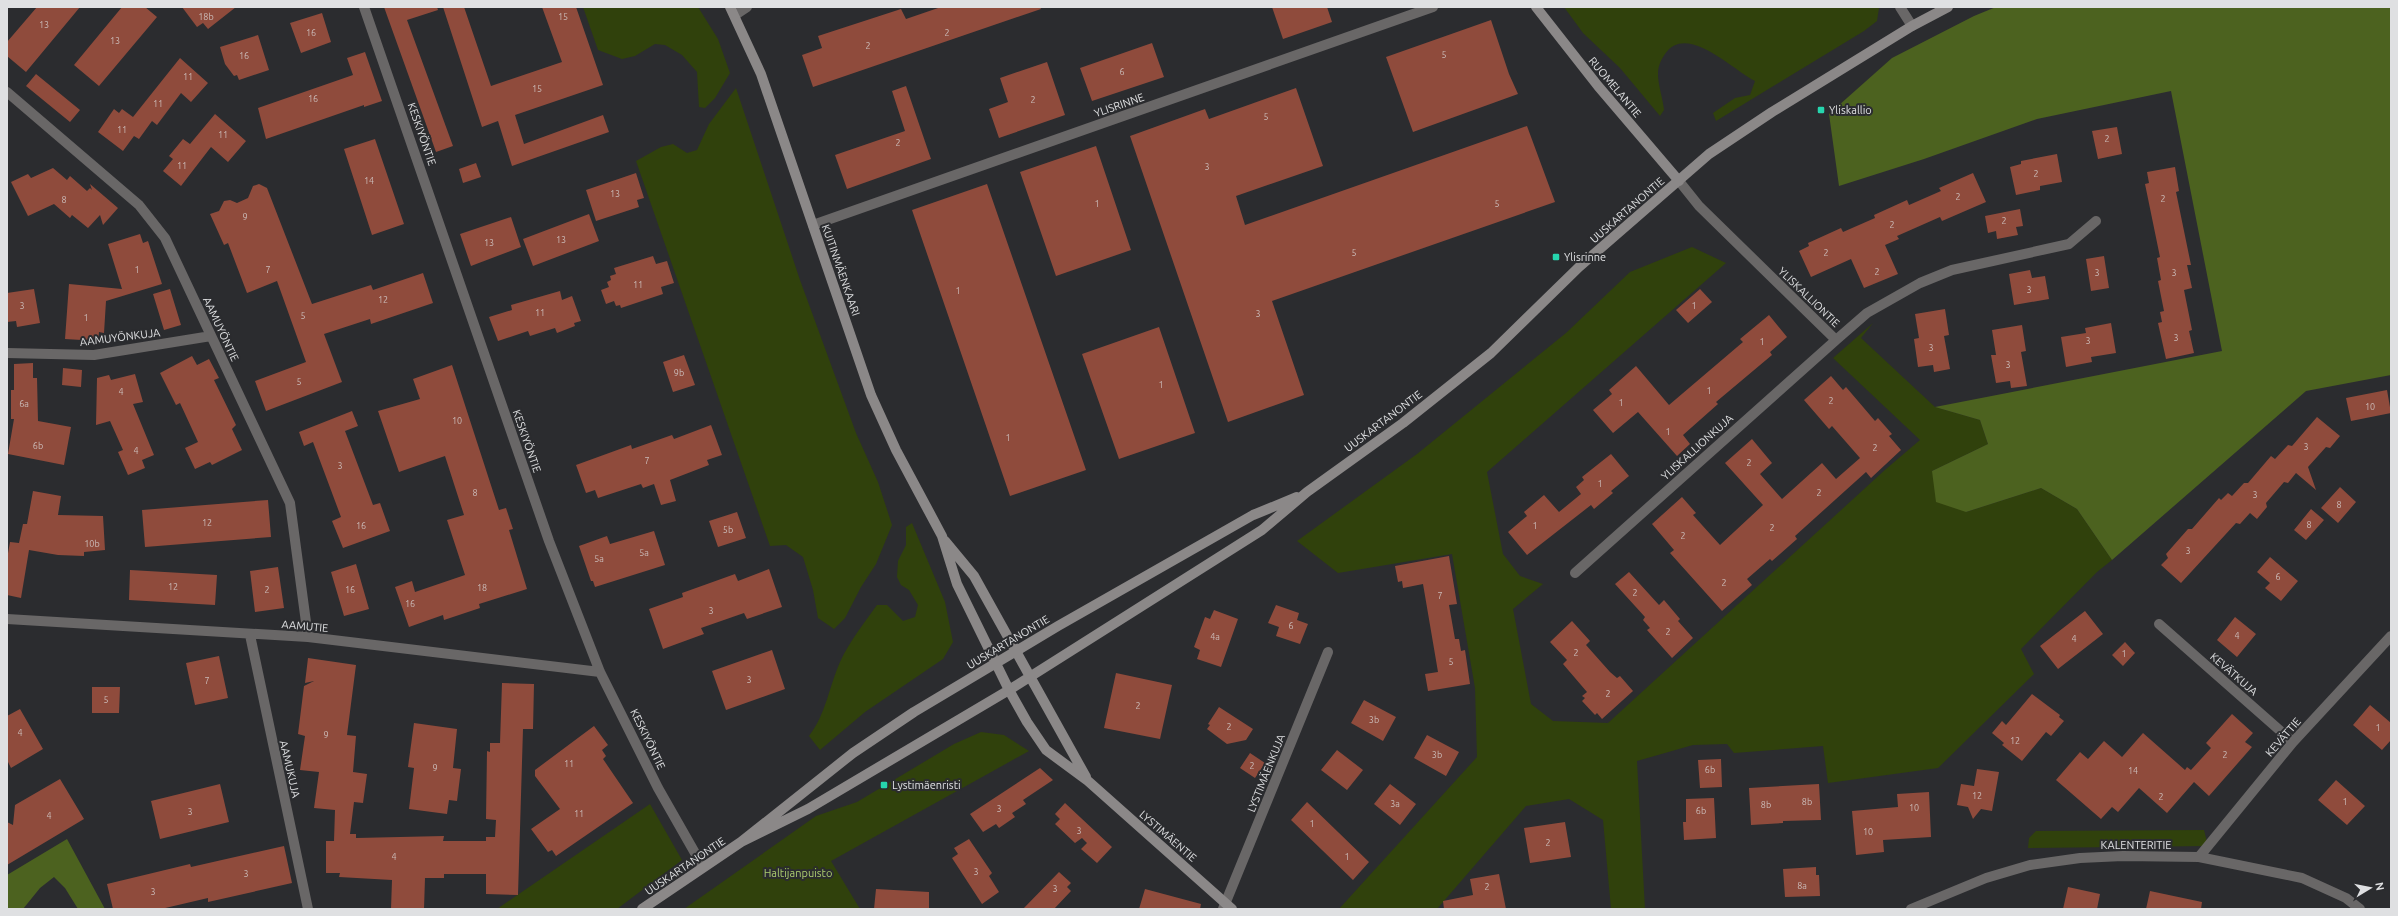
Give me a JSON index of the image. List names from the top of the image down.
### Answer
{
  "streets": {
    "main road": [
      "RUOMELANTIE",
      "UUSKARTANONTIE",
      "KUITINMÄENKAARI",
      "LYSTIMÄENTIE"
    ],
    "street": [
      "YLISRINNE",
      "KESKIYÖNTIE",
      "YLISKALLIONTIE",
      "AAMUYÖNTIE",
      "AAMUYÖNKUJA",
      "YLISKALLIONKUJA",
      "AAMUTIE",
      "KEVÄTKUJA",
      "KEVÄTTIE",
      "AAMUKUJA",
      "LYSTIMÄENKUJA",
      "KALENTERITIE"
    ]
  },
  "crossings": [
    ["RUOMELANTIE", "UUSKARTANONTIE"],
    ["RUOMELANTIE", "YLISKALLIONTIE"],
    ["YLISRINNE", "KUITINMÄENKAARI"],
    ["KESKIYÖNTIE", "UUSKARTANONTIE"],
    ["KESKIYÖNTIE", "AAMUTIE"],
    ["UUSKARTANONTIE", "KUITINMÄENKAARI"],
    ["UUSKARTANONTIE", "YLISKALLIONTIE"],
    ["UUSKARTANONTIE", "LYSTIMÄENTIE"],
    ["KUITINMÄENKAARI", "LYSTIMÄENTIE"],
    ["YLISKALLIONTIE", "YLISKALLIONKUJA"],
    ["AAMUYÖNTIE", "AAMUYÖNKUJA"],
    ["AAMUYÖNTIE", "AAMUTIE"],
    ["AAMUTIE", "AAMUKUJA"],
    ["KEVÄTKUJA", "KEVÄTTIE"],
    ["KEVÄTTIE", "KALENTERITIE"],
    ["LYSTIMÄENKUJA", "LYSTIMÄENTIE"]
  ],
  "parks": ["Haltijanpuisto"],
  "places": {
    "transit": ["Yliskallio", "Ylisrinne", "Lystimäenristi"]
  },
  "house_numbers": [
    "18b",
    "15",
    "13",
    "16",
    "2",
    "13",
    "2",
    "5",
    "16",
    "6",
    "11",
    "15",
    "16",
    "2",
    "11",
    "5",
    "11",
    "11",
    "2",
    "2",
    "11",
    "3",
    "2",
    "14",
    "13",
    "2",
    "2",
    "8",
    "1",
    "5",
    "9",
    "2",
    "2",
    "13",
    "13",
    "5",
    "2",
    "1",
    "7",
    "2",
    "3",
    "3",
    "11",
    "3",
    "1",
    "12",
    "3",
    "1",
    "11",
    "3",
    "5",
    "1",
    "3",
    "3",
    "1",
    "3",
    "3",
    "9b",
    "5",
    "1",
    "1",
    "4",
    "2",
    "1",
    "6a",
    "10",
    "10",
    "1",
    "1",
    "6b",
    "3",
    "2",
    "4",
    "7",
    "2",
    "3",
    "1",
    "8",
    "2",
    "3",
    "8",
    "12",
    "8",
    "16",
    "1",
    "2",
    "5b",
    "2",
    "10b",
    "3",
    "5a",
    "5a",
    "6",
    "2",
    "12",
    "18",
    "2",
    "16",
    "2",
    "7",
    "16",
    "3",
    "6",
    "2",
    "4",
    "4a",
    "4",
    "2",
    "1",
    "5",
    "3",
    "7",
    "2",
    "5",
    "2",
    "3b",
    "2",
    "1",
    "4",
    "9",
    "12",
    "3b",
    "2",
    "11",
    "2",
    "9",
    "6b",
    "14",
    "12",
    "2",
    "8b",
    "1",
    "3a",
    "8b",
    "10",
    "3",
    "6b",
    "3",
    "11",
    "4",
    "1",
    "3",
    "10",
    "2",
    "4",
    "1",
    "3",
    "3",
    "8a",
    "2",
    "3",
    "3"
  ],
  "north": "right"
}
